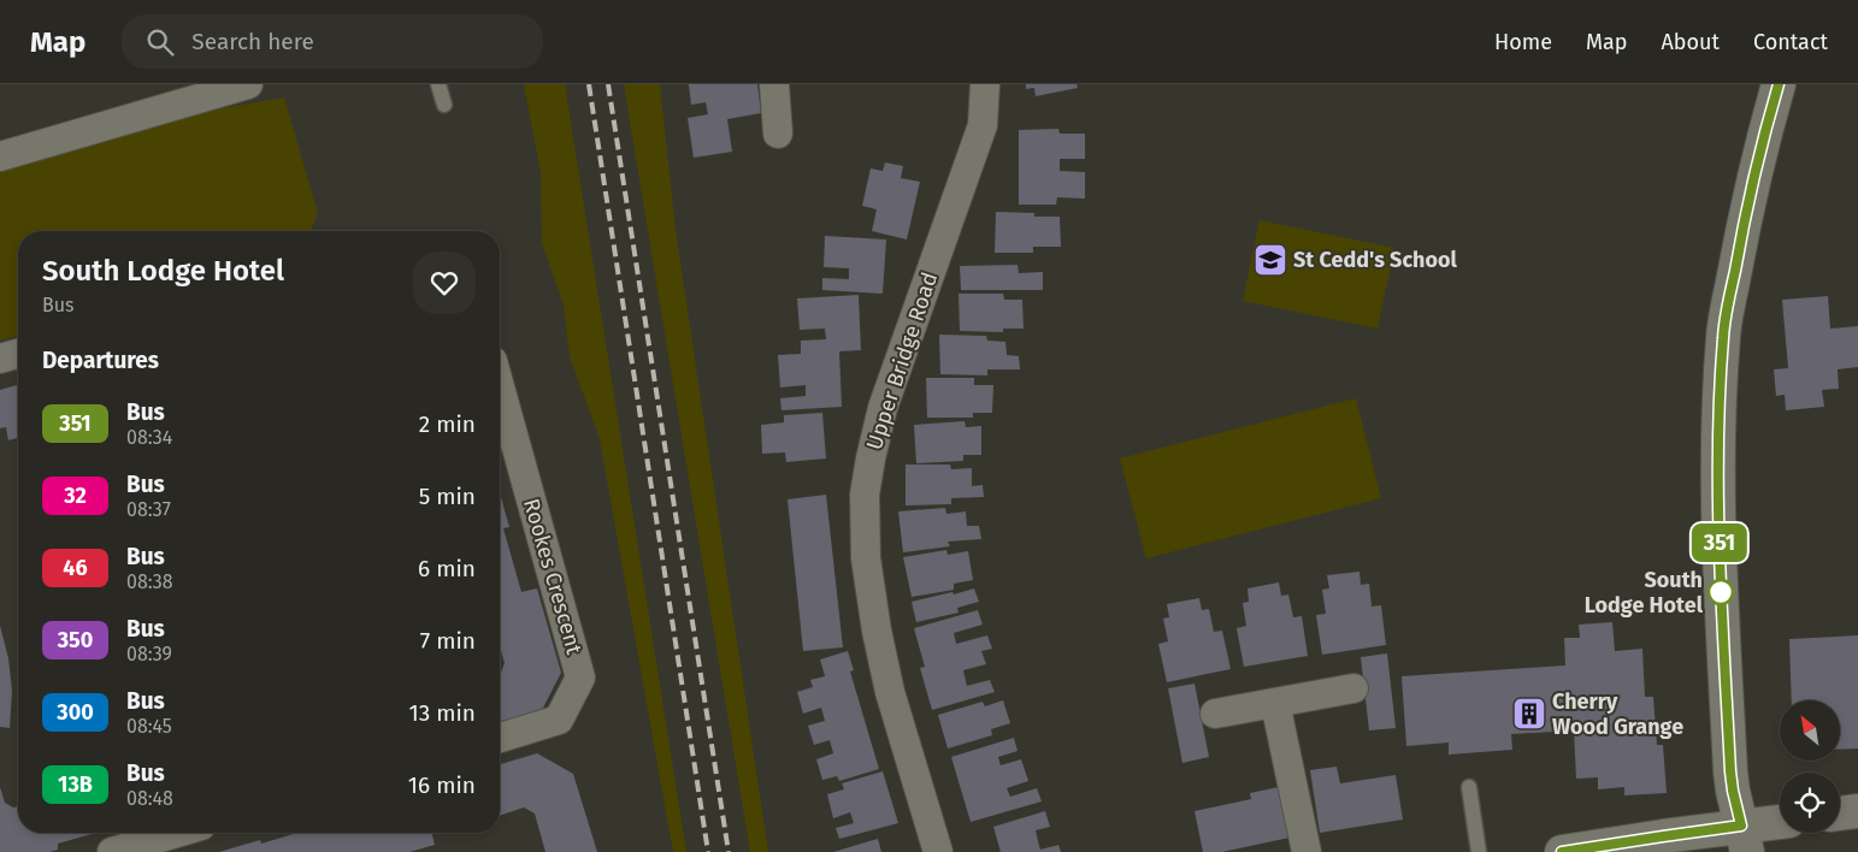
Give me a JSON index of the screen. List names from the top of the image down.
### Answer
{
  "streets": {
    "street": ["Upper Bridge Road", "Rookes Crescent"]
  },
  "places": {
    "school or university": ["St Cedd's School"],
    "other": ["South Lodge Hotel"],
    "building": ["Cherry Wood Grange"]
  },
  "lines": ["bus line 351"],
  "north": "top left",
  "page": {
    "header": "Map",
    "search": "Search here",
    "nav": [
      "Home",
      "Map",
      "About",
      "Contact"
    ],
    "on_map": "351",
    "heading": [
      ["South Lodge Hotel", "Bus"],
      "Departures"
    ],
    "list": [
      {
        "mark": "351",
        "name": "Bus",
        "note": "08:34",
        "value": "2 min"
      },
      {
        "mark": "32",
        "name": "Bus",
        "note": "08:37",
        "value": "5 min"
      },
      {
        "mark": "46",
        "name": "Bus",
        "note": "08:38",
        "value": "6 min"
      },
      {
        "mark": "350",
        "name": "Bus",
        "note": "08:39",
        "value": "7 min"
      },
      {
        "mark": "300",
        "name": "Bus",
        "note": "08:45",
        "value": "13 min"
      },
      {
        "mark": "13B",
        "name": "Bus",
        "note": "08:48",
        "value": "16 min"
      }
    ]
  }
}
